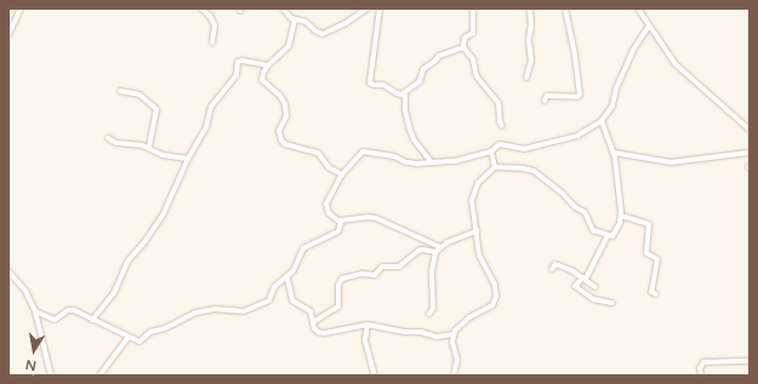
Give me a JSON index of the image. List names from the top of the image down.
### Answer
{
  "north": "bottom"
}
